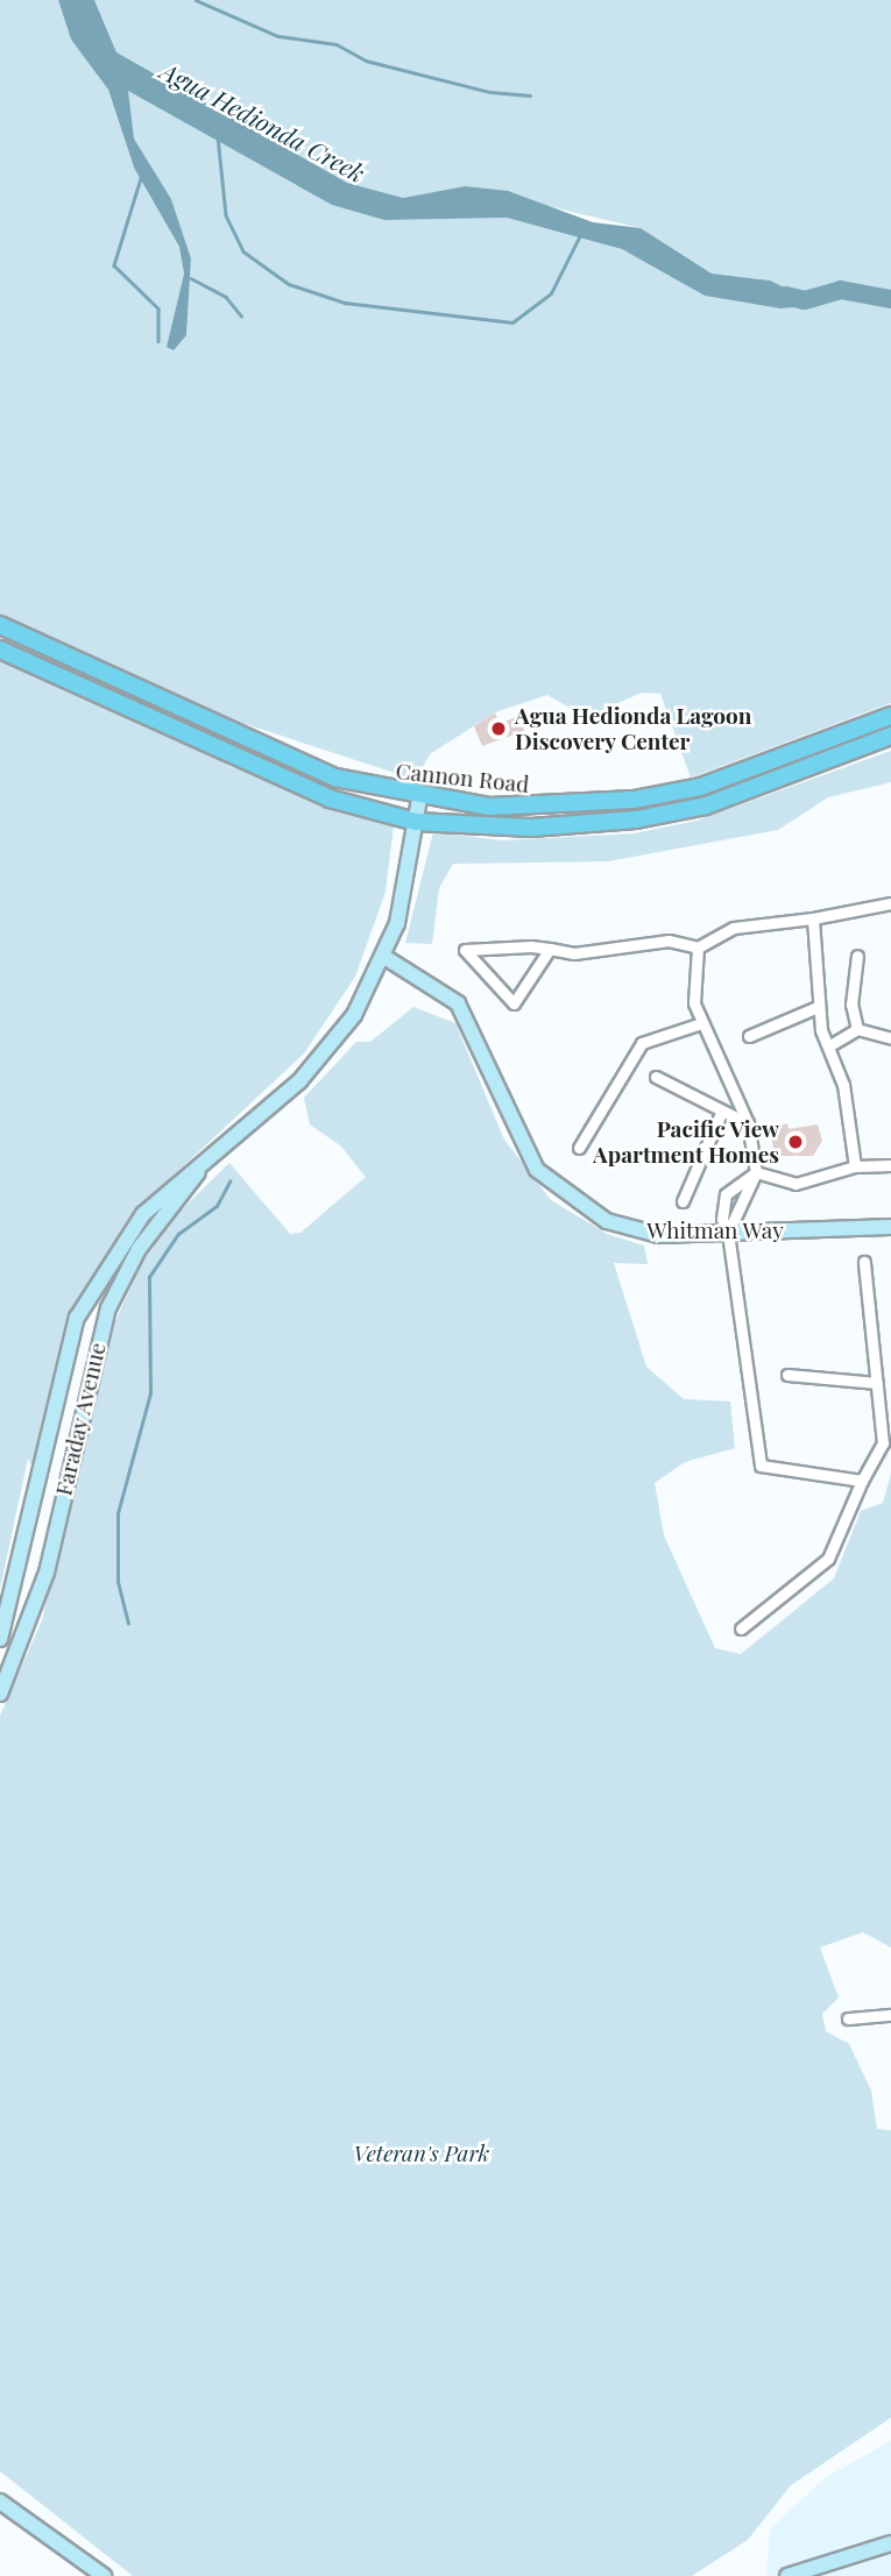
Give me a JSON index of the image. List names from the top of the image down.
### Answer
{
  "streets": {
    "main road": ["Cannon Road", "Whitman Way", "Faraday Avenue"]
  },
  "crossings": [
    ["Cannon Road", "Faraday Avenue"],
    ["Whitman Way", "Faraday Avenue"]
  ],
  "water": ["Agua Hedionda Creek"],
  "parks": ["Veteran's Park"],
  "places": ["Agua Hedionda Lagoon Discovery Center", "Pacific View Apartment Homes"]
}
